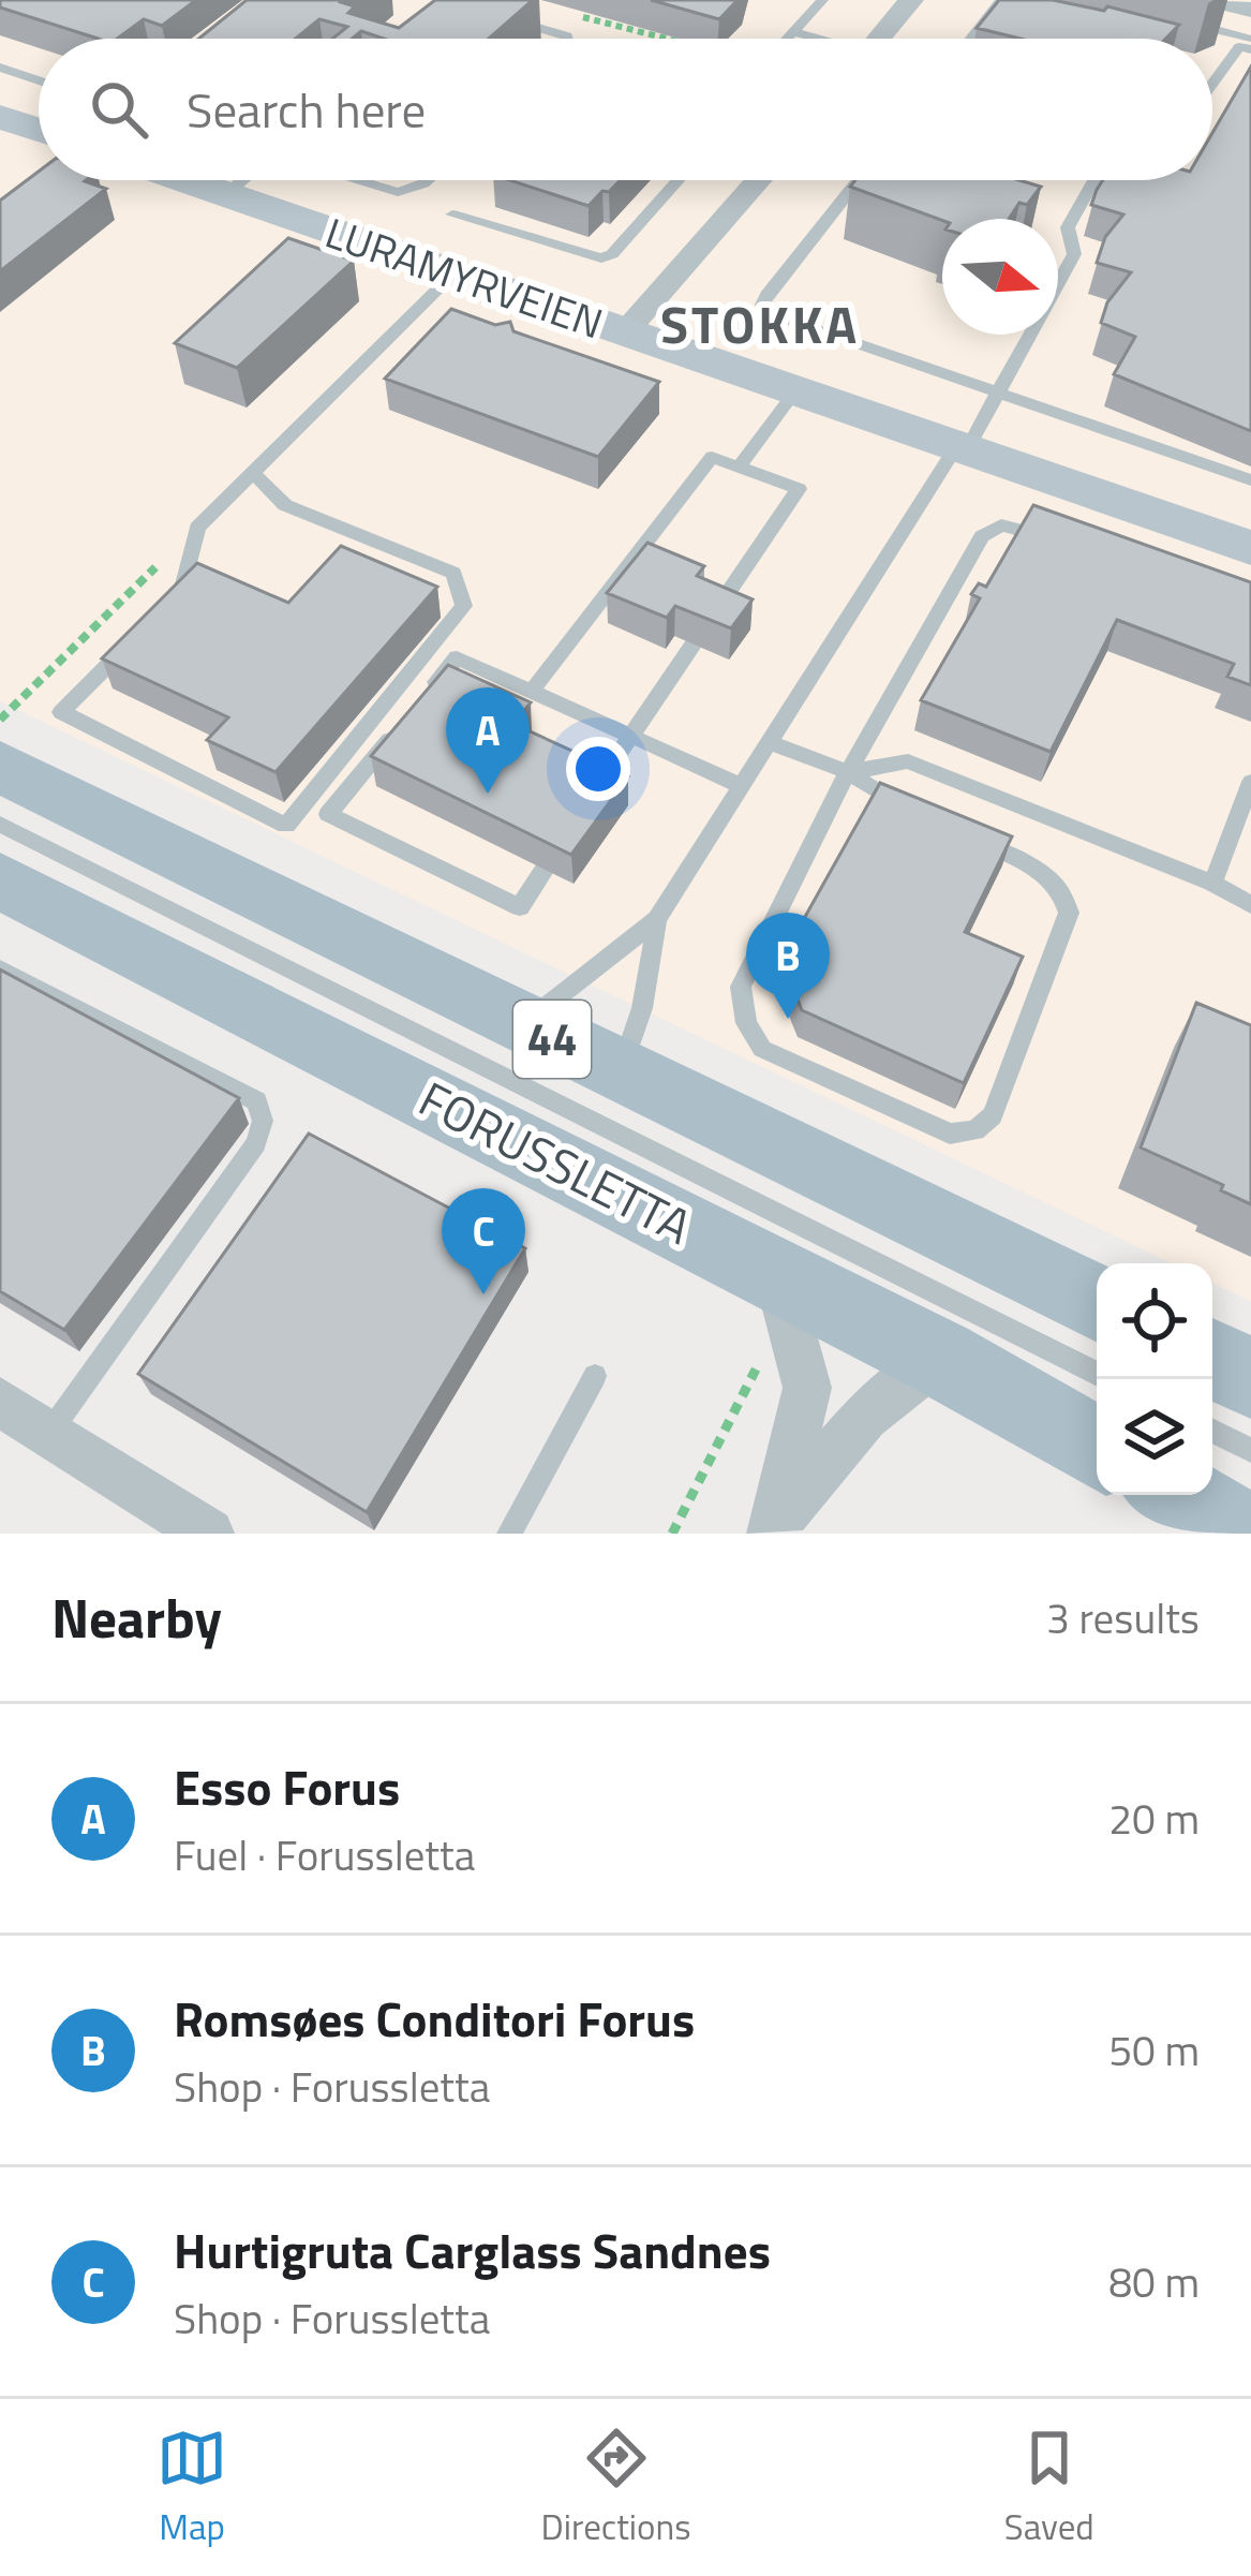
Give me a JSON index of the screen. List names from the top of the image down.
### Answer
{
  "streets": {
    "main road": ["44", "FORUSSLETTA"],
    "street": ["LURAMYRVEIEN"]
  },
  "districts": ["STOKKA"],
  "north": "right",
  "page": {
    "search": "Search here",
    "pins": ["A", "B", "C"],
    "heading": ["Nearby", "3 results"],
    "list": [
      {
        "mark": "A",
        "name": "Esso Forus",
        "note": "Fuel · Forussletta",
        "value": "20 m"
      },
      {
        "mark": "B",
        "name": "Romsøes Conditori Forus",
        "note": "Shop · Forussletta",
        "value": "50 m"
      },
      {
        "mark": "C",
        "name": "Hurtigruta Carglass Sandnes",
        "note": "Shop · Forussletta",
        "value": "80 m"
      }
    ],
    "nav": ["Map", "Directions", "Saved"]
  }
}
